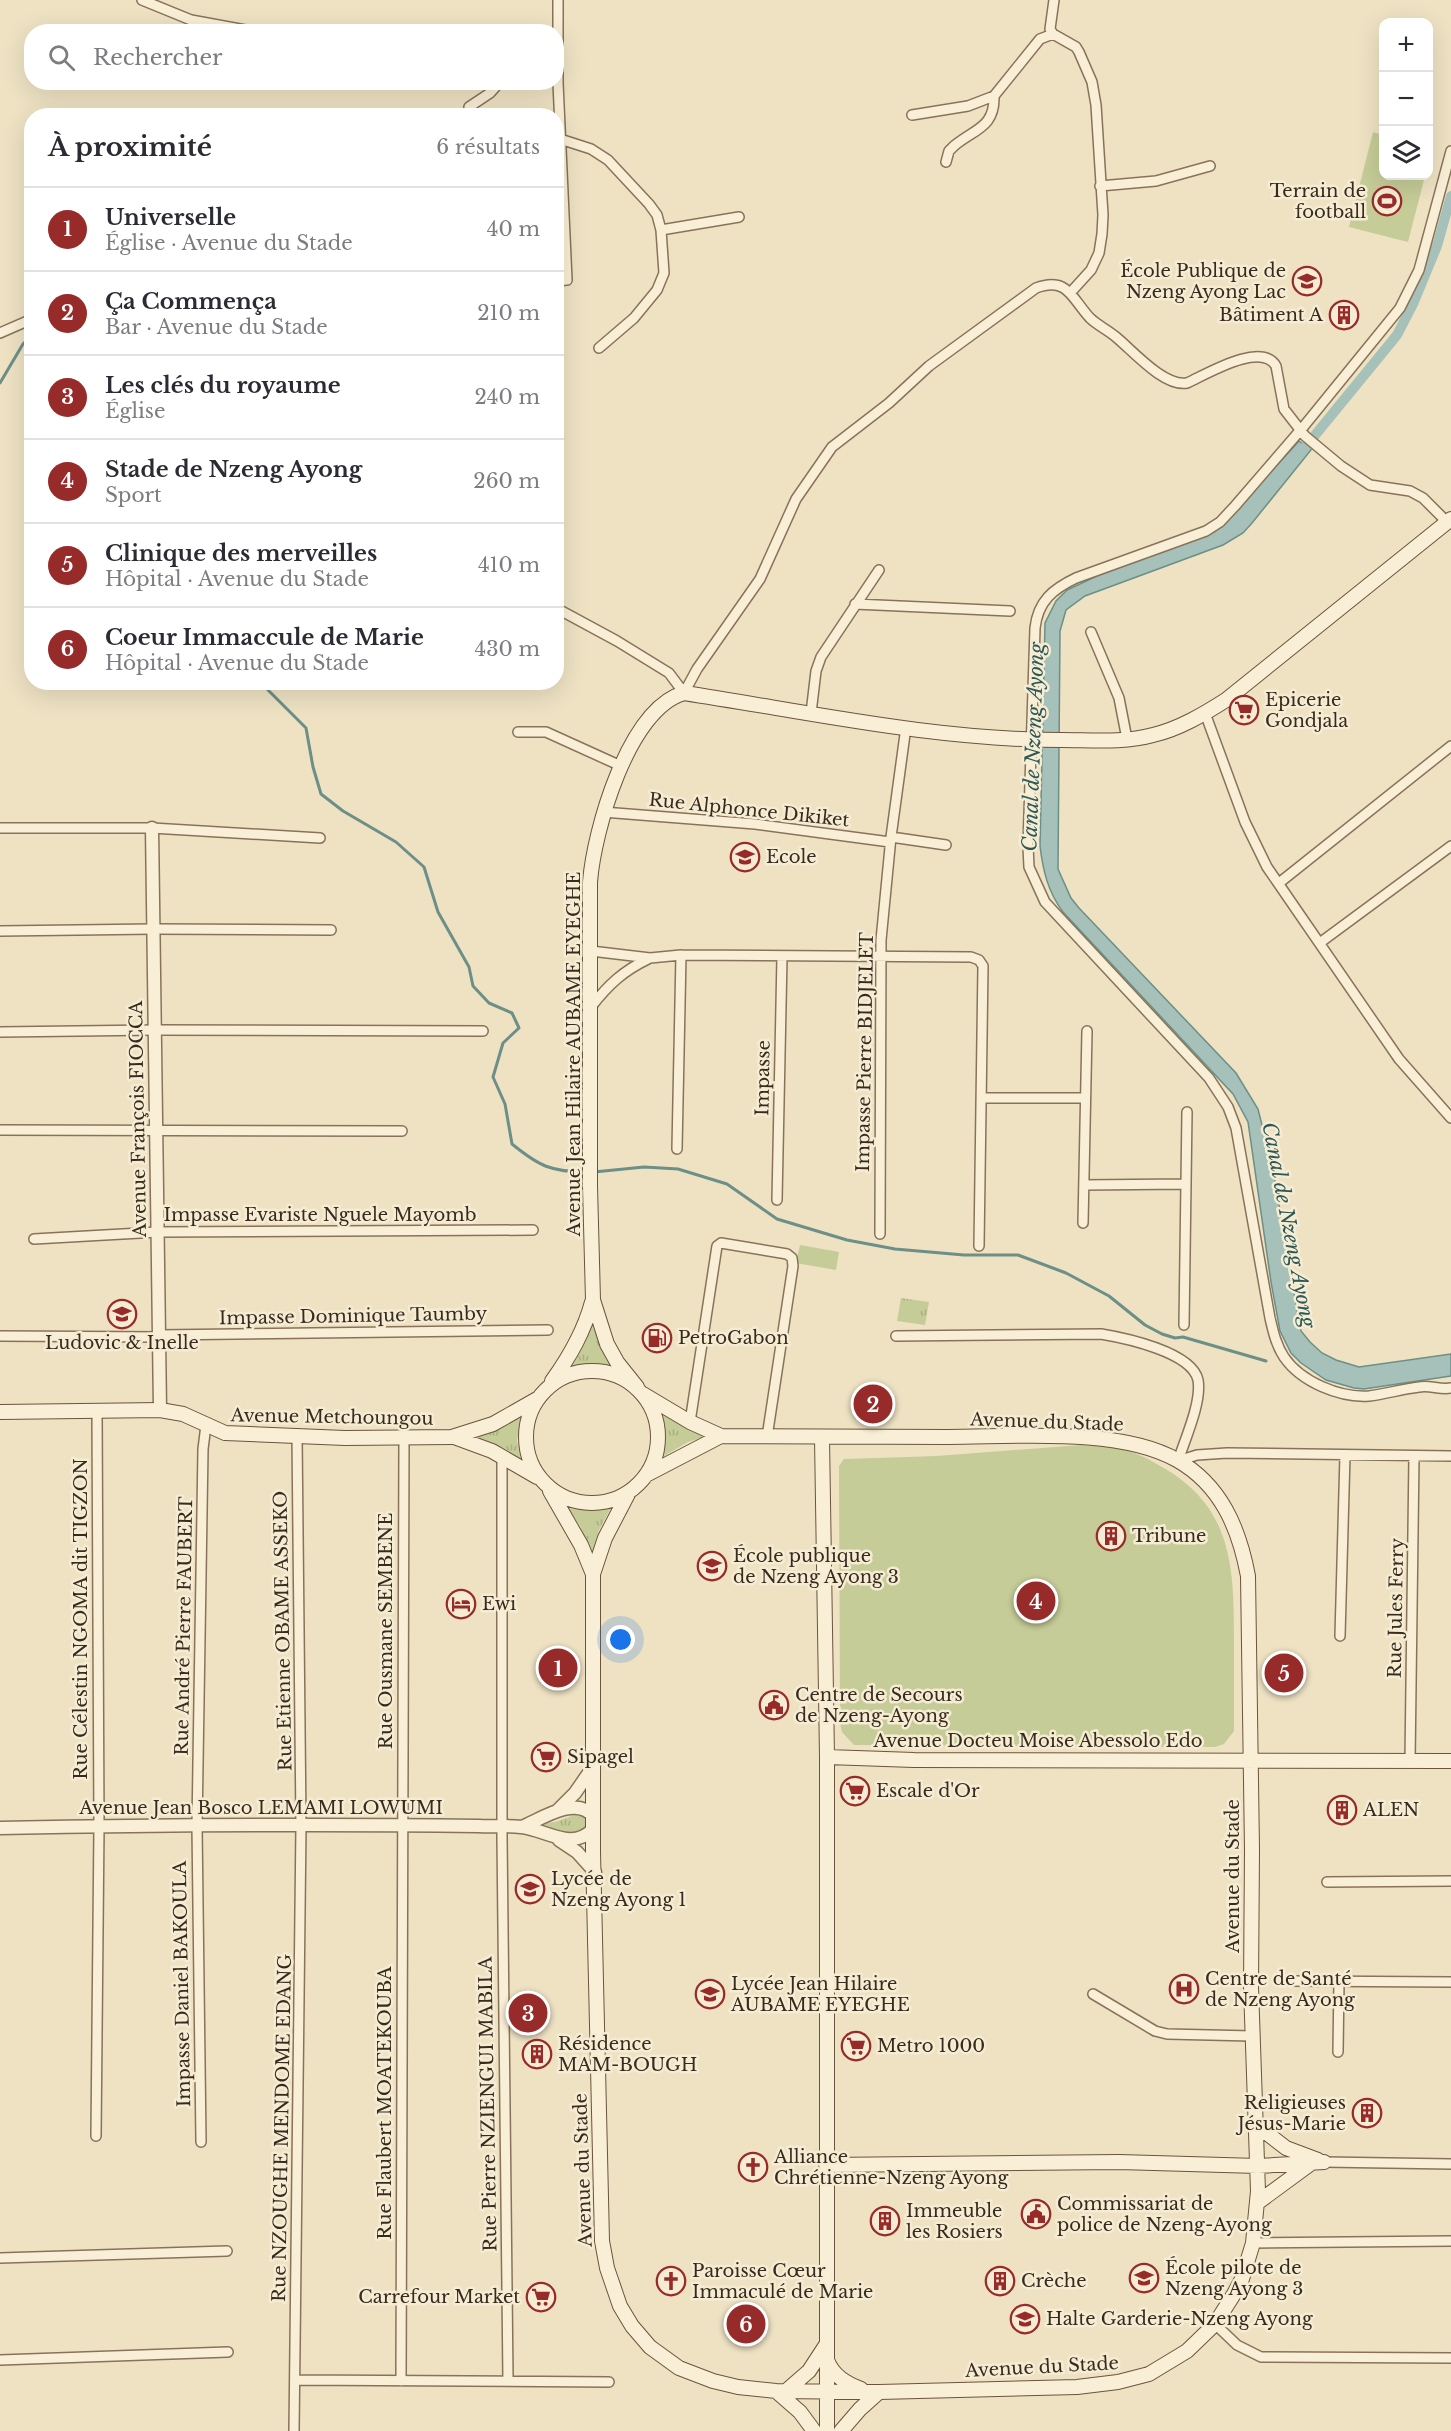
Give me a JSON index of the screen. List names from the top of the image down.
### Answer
{
  "streets": {
    "main road": [
      "Avenue Jean Hilaire AUBAME EYEGHE",
      "Avenue Metchoungou",
      "Avenue du Stade",
      "Avenue Docteu Moise Abessolo Edo"
    ],
    "street": [
      "Rue Alphonce Dikiket",
      "Impasse Pierre BIDJELET",
      "Impasse",
      "Avenue François FIOCCA",
      "Impasse Evariste Nguele Mayomb",
      "Impasse Dominique Taumby",
      "Rue Jules Ferry",
      "Rue Célestin NGOMA dit TIGZON",
      "Rue André Pierre FAUBERT",
      "Rue Etienne OBAME ASSEKO",
      "Rue Ousmane SEMBENE",
      "Avenue Jean Bosco LEMAMI LOWUMI",
      "Impasse Daniel BAKOULA",
      "Rue Flaubert MOATEKOUBA",
      "Rue Pierre NZIENGUI MABILA",
      "Rue NZOUGHE MENDOME EDANG"
    ]
  },
  "crossings": [
    ["Rue Alphonce Dikiket", "Impasse Pierre BIDJELET"],
    ["Rue Alphonce Dikiket", "Avenue Jean Hilaire AUBAME EYEGHE"],
    ["Avenue François FIOCCA", "Impasse Evariste Nguele Mayomb"],
    ["Avenue François FIOCCA", "Impasse Dominique Taumby"],
    ["Avenue François FIOCCA", "Avenue Metchoungou"],
    ["Avenue Metchoungou", "Rue Célestin NGOMA dit TIGZON"],
    ["Avenue Metchoungou", "Rue André Pierre FAUBERT"],
    ["Avenue Metchoungou", "Rue Etienne OBAME ASSEKO"],
    ["Avenue Metchoungou", "Rue Ousmane SEMBENE"],
    ["Avenue du Stade", "Avenue Docteu Moise Abessolo Edo"],
    ["Rue Jules Ferry", "Avenue Docteu Moise Abessolo Edo"],
    ["Rue Célestin NGOMA dit TIGZON", "Avenue Jean Bosco LEMAMI LOWUMI"],
    ["Rue André Pierre FAUBERT", "Avenue Jean Bosco LEMAMI LOWUMI"],
    ["Rue André Pierre FAUBERT", "Impasse Daniel BAKOULA"],
    ["Rue Etienne OBAME ASSEKO", "Avenue Jean Bosco LEMAMI LOWUMI"],
    ["Rue Etienne OBAME ASSEKO", "Rue NZOUGHE MENDOME EDANG"],
    ["Rue Ousmane SEMBENE", "Avenue Jean Bosco LEMAMI LOWUMI"],
    ["Rue Ousmane SEMBENE", "Rue Flaubert MOATEKOUBA"],
    ["Avenue Jean Bosco LEMAMI LOWUMI", "Impasse Daniel BAKOULA"],
    ["Avenue Jean Bosco LEMAMI LOWUMI", "Rue Flaubert MOATEKOUBA"],
    ["Avenue Jean Bosco LEMAMI LOWUMI", "Rue Pierre NZIENGUI MABILA"],
    ["Avenue Jean Bosco LEMAMI LOWUMI", "Rue NZOUGHE MENDOME EDANG"]
  ],
  "water": ["Canal de Nzeng Ayong"],
  "places": {
    "sports": ["Terrain de football"],
    "school or university": [
      "École Publique de Nzeng Ayong Lac",
      "Ecole",
      "Ludovic & Inelle",
      "École publique de Nzeng Ayong 3",
      "Lycée de Nzeng Ayong 1",
      "Lycée Jean Hilaire AUBAME EYEGHE",
      "École pilote de Nzeng Ayong 3",
      "Halte Garderie-Nzeng Ayong"
    ],
    "building": [
      "Bâtiment A",
      "Tribune",
      "ALEN",
      "Résidence MAM-BOUGH",
      "Religieuses Jésus-Marie",
      "Immeuble les Rosiers",
      "Crèche"
    ],
    "supermarket": [
      "Epicerie Gondjala",
      "Sipagel",
      "Escale d'Or",
      "Metro 1000",
      "Carrefour Market"
    ],
    "fuel station": ["PetroGabon"],
    "hotel": ["Ewi"],
    "public building": ["Centre de Secours de Nzeng-Ayong", "Commissariat de police de Nzeng-Ayong"],
    "hospital": ["Centre de Santé de Nzeng Ayong"],
    "church": ["Alliance Chrétienne-Nzeng Ayong", "Paroisse Cœur Immaculé de Marie"]
  },
  "page": {
    "map_buttons": ["+", "−"],
    "search": "Rechercher",
    "heading": ["À proximité", "6 résultats"],
    "list": [
      {
        "mark": "1",
        "name": "Universelle",
        "note": "Église · Avenue du Stade",
        "value": "40 m"
      },
      {
        "mark": "2",
        "name": "Ça Commença",
        "note": "Bar · Avenue du Stade",
        "value": "210 m"
      },
      {
        "mark": "3",
        "name": "Les clés du royaume",
        "note": "Église",
        "value": "240 m"
      },
      {
        "mark": "4",
        "name": "Stade de Nzeng Ayong",
        "note": "Sport",
        "value": "260 m"
      },
      {
        "mark": "5",
        "name": "Clinique des merveilles",
        "note": "Hôpital · Avenue du Stade",
        "value": "410 m"
      },
      {
        "mark": "6",
        "name": "Coeur Immaccule de Marie",
        "note": "Hôpital · Avenue du Stade",
        "value": "430 m"
      }
    ],
    "pins": [
      "2",
      "4",
      "1",
      "5",
      "3",
      "6"
    ]
  }
}
